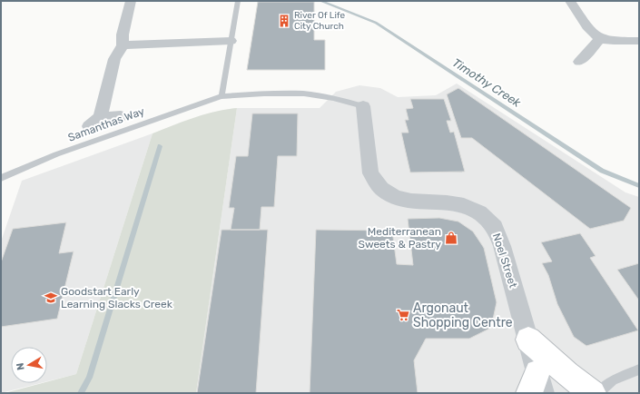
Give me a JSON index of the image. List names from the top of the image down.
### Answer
{
  "streets": {
    "street": ["Noel Street"],
    "lane": ["Samanthas Way"]
  },
  "crossings": [
    ["Samanthas Way", "Noel Street"]
  ],
  "water": ["Timothy Creek"],
  "places": {
    "building": ["River Of Life City Church"],
    "shop": ["Mediterranean Sweets & Pastry"],
    "school or university": ["Goodstart Early Learning Slacks Creek"],
    "supermarket": ["Argonaut Shopping Centre"]
  },
  "north": "left"
}
